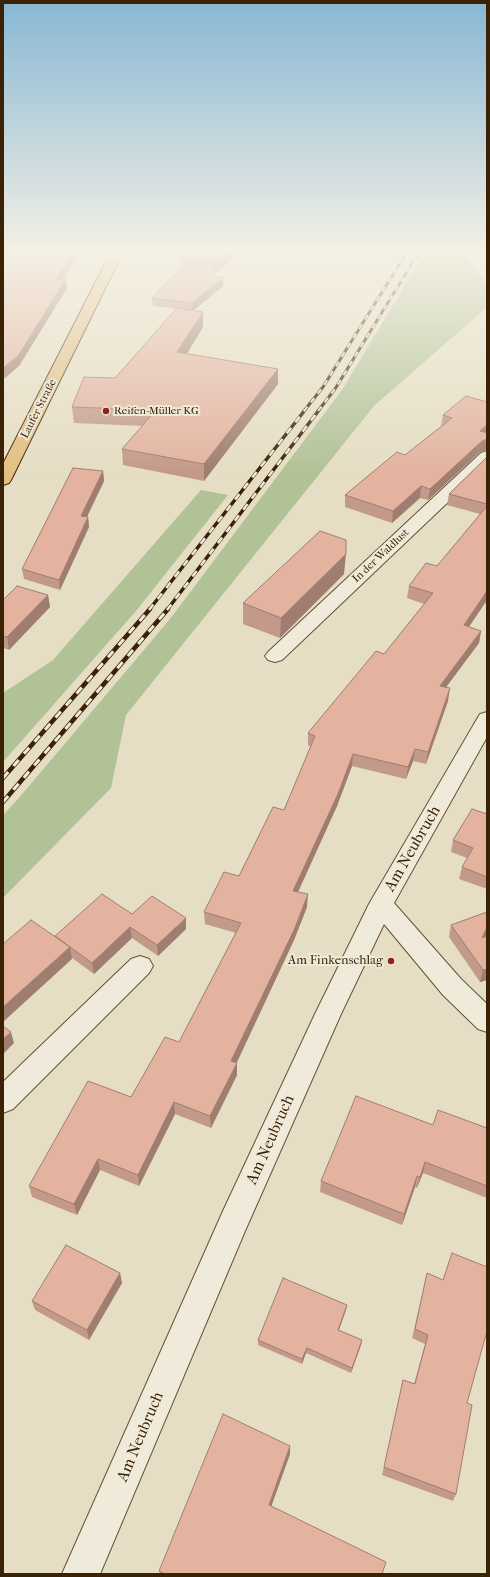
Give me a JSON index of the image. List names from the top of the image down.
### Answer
{
  "streets": {
    "main road": ["Laufer Straße"],
    "street": ["In der Waldlust", "Am Neubruch"]
  },
  "places": ["Reifen-Müller KG", "Am Finkenschlag"]
}
